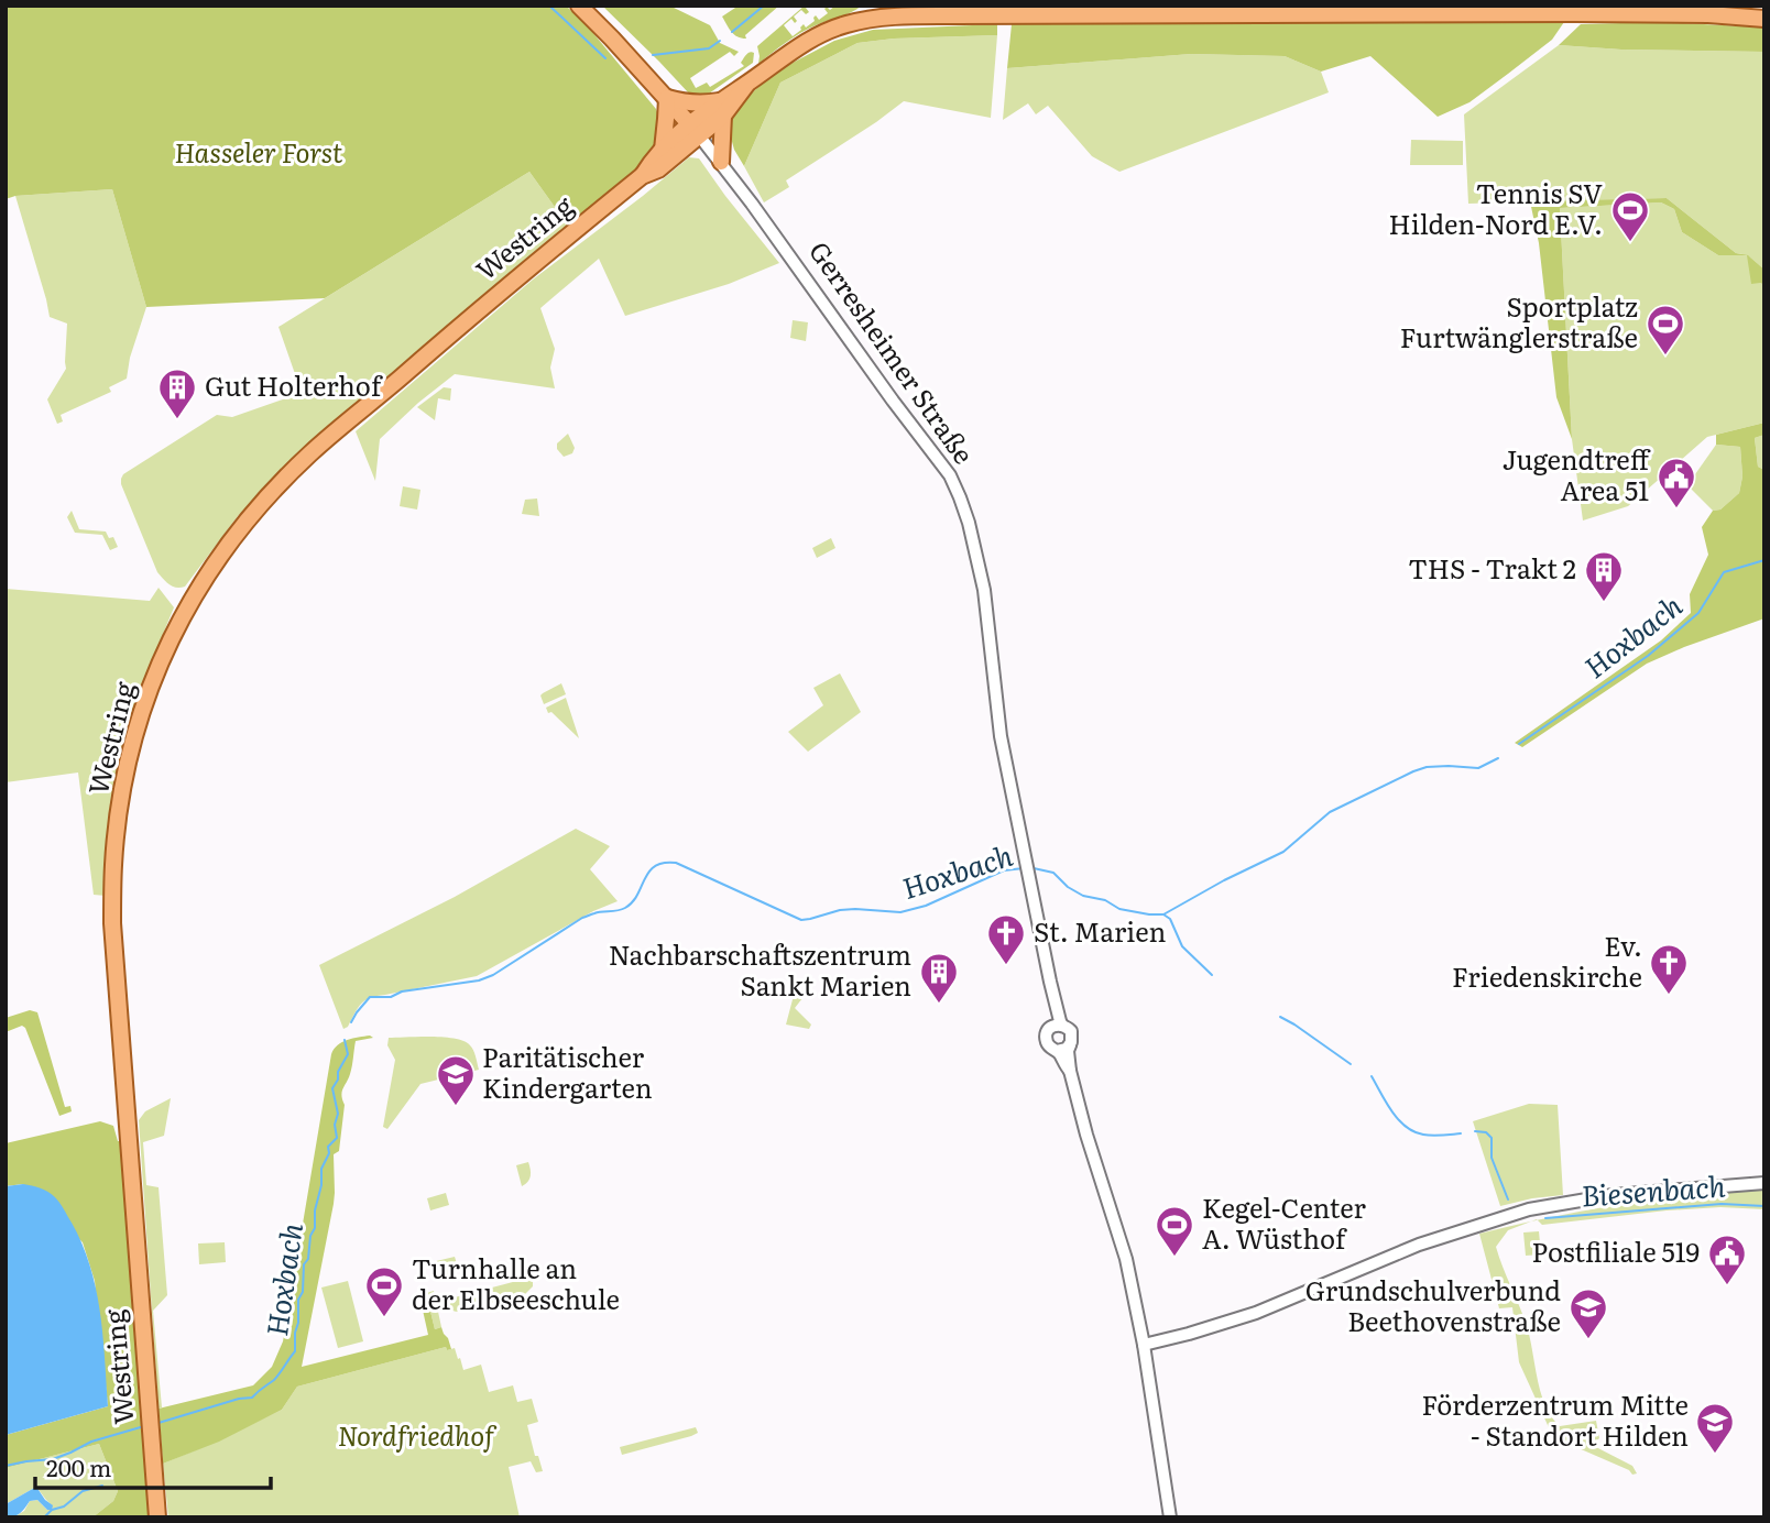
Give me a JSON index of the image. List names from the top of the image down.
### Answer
{
  "streets": {
    "main road": ["Westring", "Gerresheimer Straße"]
  },
  "crossings": [
    ["Westring", "Gerresheimer Straße"]
  ],
  "water": ["Hoxbach", "Biesenbach"],
  "parks": ["Hasseler Forst", "Nordfriedhof"],
  "places": {
    "sports": [
      "Tennis SV Hilden-Nord E.V.",
      "Sportplatz Furtwänglerstraße",
      "Kegel-Center A. Wüsthof",
      "Turnhalle an der Elbseeschule"
    ],
    "building": ["Gut Holterhof", "THS - Trakt 2", "Nachbarschaftszentrum Sankt Marien"],
    "public building": ["Jugendtreff Area 51", "Postfiliale 519"],
    "church": ["St. Marien", "Ev. Friedenskirche"],
    "school or university": ["Paritätischer Kindergarten", "Grundschulverbund Beethovenstraße", "Förderzentrum Mitte - Standort Hilden"]
  },
  "scale_bar": "200 m"
}
